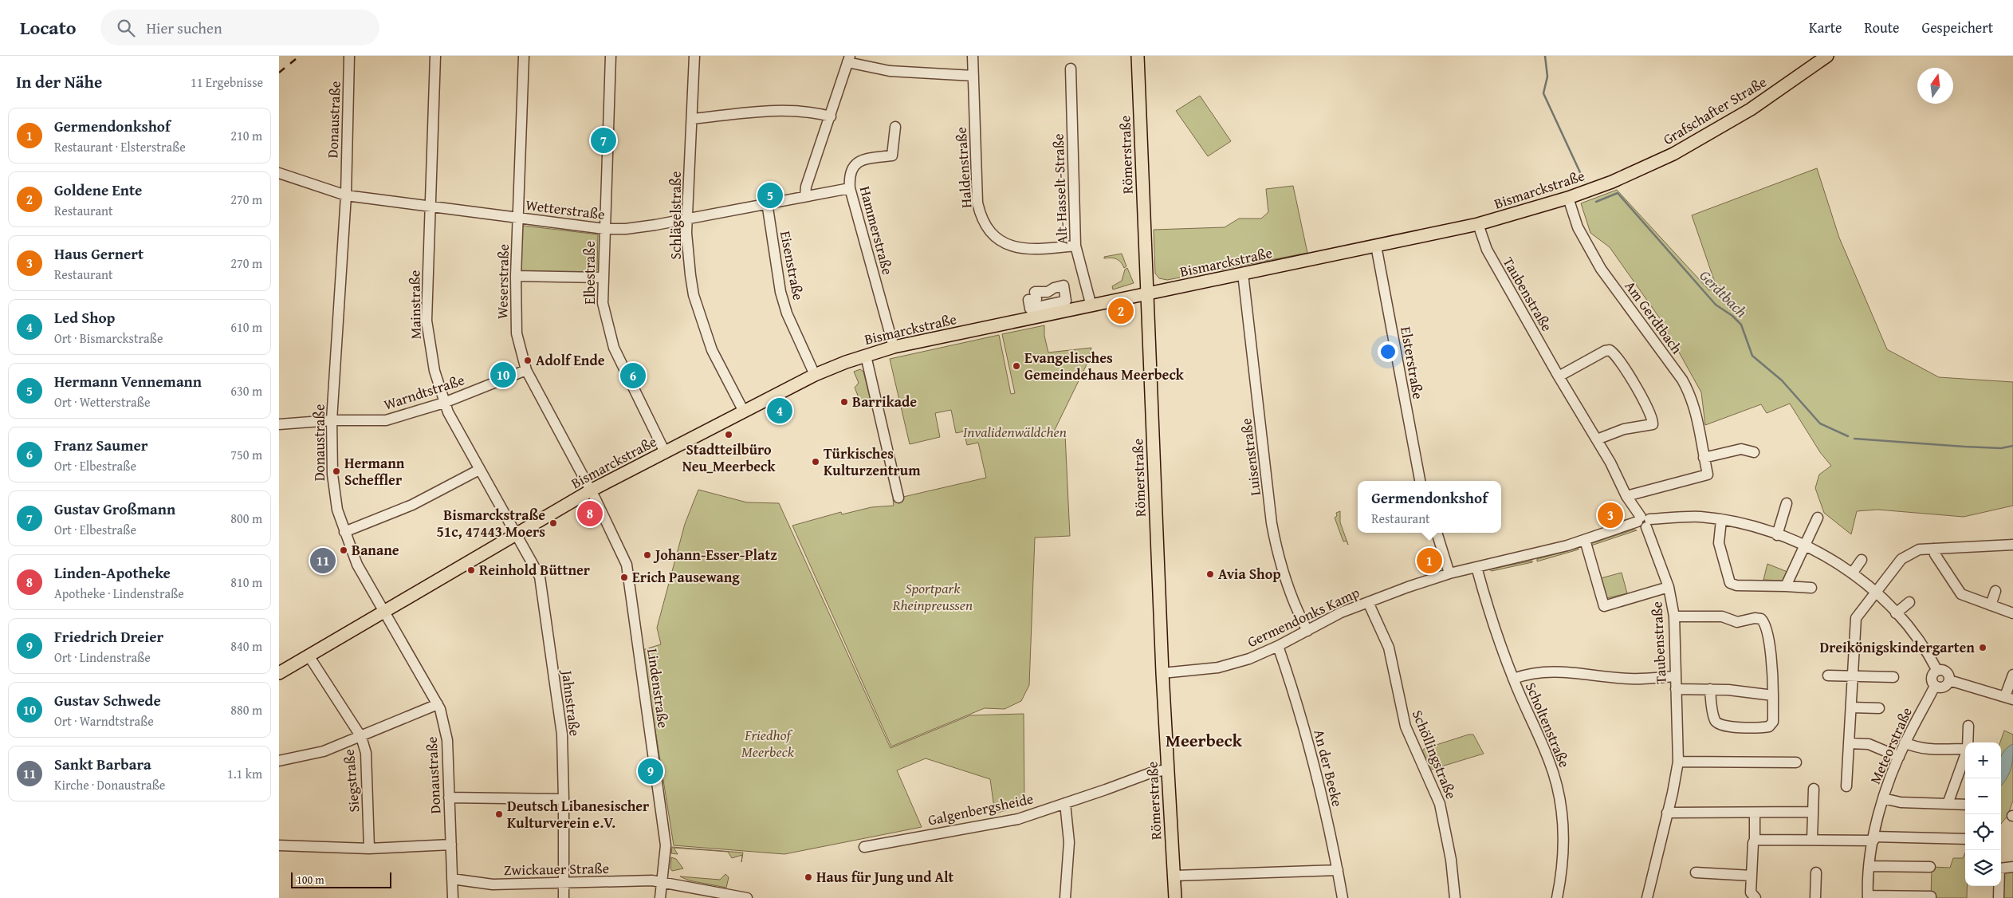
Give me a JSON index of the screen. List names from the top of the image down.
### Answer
{
  "streets": {
    "main road": ["Grafschafter Straße", "Römerstraße", "Bismarckstraße"],
    "street": [
      "Donaustraße",
      "Haldenstraße",
      "Alt-Hasselt-Straße",
      "Wetterstraße",
      "Schlägelstraße",
      "Hammerstraße",
      "Eisenstraße",
      "Elbestraße",
      "Weserstraße",
      "Taubenstraße",
      "Mainstraße",
      "Am Gerdtbach",
      "Elsterstraße",
      "Warndtstraße",
      "Luisenstraße",
      "Germendonks Kamp",
      "Lindenstraße",
      "Jahnstraße",
      "Scholtenstraße",
      "Meteorstraße",
      "Schöllingstraße",
      "An der Beeke",
      "Siegstraße",
      "Galgenbergsheide",
      "Zwickauer Straße"
    ]
  },
  "crossings": [
    ["Grafschafter Straße", "Bismarckstraße"],
    ["Donaustraße", "Bismarckstraße"],
    ["Donaustraße", "Wetterstraße"],
    ["Donaustraße", "Warndtstraße"],
    ["Donaustraße", "Zwickauer Straße"],
    ["Römerstraße", "Bismarckstraße"],
    ["Römerstraße", "Germendonks Kamp"],
    ["Römerstraße", "Galgenbergsheide"],
    ["Haldenstraße", "Alt-Hasselt-Straße"],
    ["Alt-Hasselt-Straße", "Bismarckstraße"],
    ["Bismarckstraße", "Schlägelstraße"],
    ["Bismarckstraße", "Hammerstraße"],
    ["Bismarckstraße", "Eisenstraße"],
    ["Bismarckstraße", "Elbestraße"],
    ["Bismarckstraße", "Weserstraße"],
    ["Bismarckstraße", "Taubenstraße"],
    ["Bismarckstraße", "Mainstraße"],
    ["Bismarckstraße", "Am Gerdtbach"],
    ["Bismarckstraße", "Elsterstraße"],
    ["Bismarckstraße", "Luisenstraße"],
    ["Bismarckstraße", "Lindenstraße"],
    ["Bismarckstraße", "Jahnstraße"],
    ["Bismarckstraße", "Siegstraße"],
    ["Wetterstraße", "Schlägelstraße"],
    ["Wetterstraße", "Hammerstraße"],
    ["Wetterstraße", "Eisenstraße"],
    ["Wetterstraße", "Elbestraße"],
    ["Wetterstraße", "Weserstraße"],
    ["Wetterstraße", "Mainstraße"],
    ["Weserstraße", "Warndtstraße"],
    ["Weserstraße", "Lindenstraße"],
    ["Taubenstraße", "Am Gerdtbach"],
    ["Taubenstraße", "Germendonks Kamp"],
    ["Mainstraße", "Warndtstraße"],
    ["Mainstraße", "Jahnstraße"],
    ["Luisenstraße", "Germendonks Kamp"],
    ["Germendonks Kamp", "Scholtenstraße"],
    ["Germendonks Kamp", "Meteorstraße"],
    ["Germendonks Kamp", "Schöllingstraße"],
    ["Germendonks Kamp", "An der Beeke"],
    ["Lindenstraße", "Zwickauer Straße"],
    ["Jahnstraße", "Zwickauer Straße"]
  ],
  "districts": ["Meerbeck"],
  "water": ["Gerdtbach"],
  "parks": ["Invalidenwäldchen", "Sportpark Rheinpreussen", "Friedhof Meerbeck"],
  "places": [
    "Adolf Ende",
    "Evangelisches Gemeindehaus Meerbeck",
    "Barrikade",
    "Stadtteilbüro Neu_Meerbeck",
    "Türkisches Kulturzentrum",
    "Hermann Scheffler",
    "Bismarckstraße 51c, 47443 Moers",
    "Banane",
    "Johann-Esser-Platz",
    "Reinhold Büttner",
    "Avia Shop",
    "Erich Pausewang",
    "Dreikönigskindergarten",
    "Deutsch Libanesischer Kulturverein e.V.",
    "Haus für Jung und Alt"
  ],
  "scale_bar": "100 m",
  "north": "top",
  "page": {
    "header": "Locato",
    "search": "Hier suchen",
    "nav": ["Karte", "Route", "Gespeichert"],
    "heading": ["In der Nähe", "11 Ergebnisse"],
    "list": [
      {
        "mark": "1",
        "name": "Germendonkshof",
        "note": "Restaurant · Elsterstraße",
        "value": "210 m"
      },
      {
        "mark": "2",
        "name": "Goldene Ente",
        "note": "Restaurant",
        "value": "270 m"
      },
      {
        "mark": "3",
        "name": "Haus Gernert",
        "note": "Restaurant",
        "value": "270 m"
      },
      {
        "mark": "4",
        "name": "Led Shop",
        "note": "Ort · Bismarckstraße",
        "value": "610 m"
      },
      {
        "mark": "5",
        "name": "Hermann Vennemann",
        "note": "Ort · Wetterstraße",
        "value": "630 m"
      },
      {
        "mark": "6",
        "name": "Franz Saumer",
        "note": "Ort · Elbestraße",
        "value": "750 m"
      },
      {
        "mark": "7",
        "name": "Gustav Großmann",
        "note": "Ort · Elbestraße",
        "value": "800 m"
      },
      {
        "mark": "8",
        "name": "Linden-Apotheke",
        "note": "Apotheke · Lindenstraße",
        "value": "810 m"
      },
      {
        "mark": "9",
        "name": "Friedrich Dreier",
        "note": "Ort · Lindenstraße",
        "value": "840 m"
      },
      {
        "mark": "10",
        "name": "Gustav Schwede",
        "note": "Ort · Warndtstraße",
        "value": "880 m"
      },
      {
        "mark": "11",
        "name": "Sankt Barbara",
        "note": "Kirche · Donaustraße",
        "value": "1.1 km"
      }
    ],
    "pins": [
      "7",
      "5",
      "2",
      "10",
      "6",
      "4",
      "8",
      "3",
      "1",
      "11",
      "9"
    ],
    "popup": ["Germendonkshof", "Restaurant"],
    "map_buttons": ["+", "−"],
    "scale": "100 m"
  }
}
